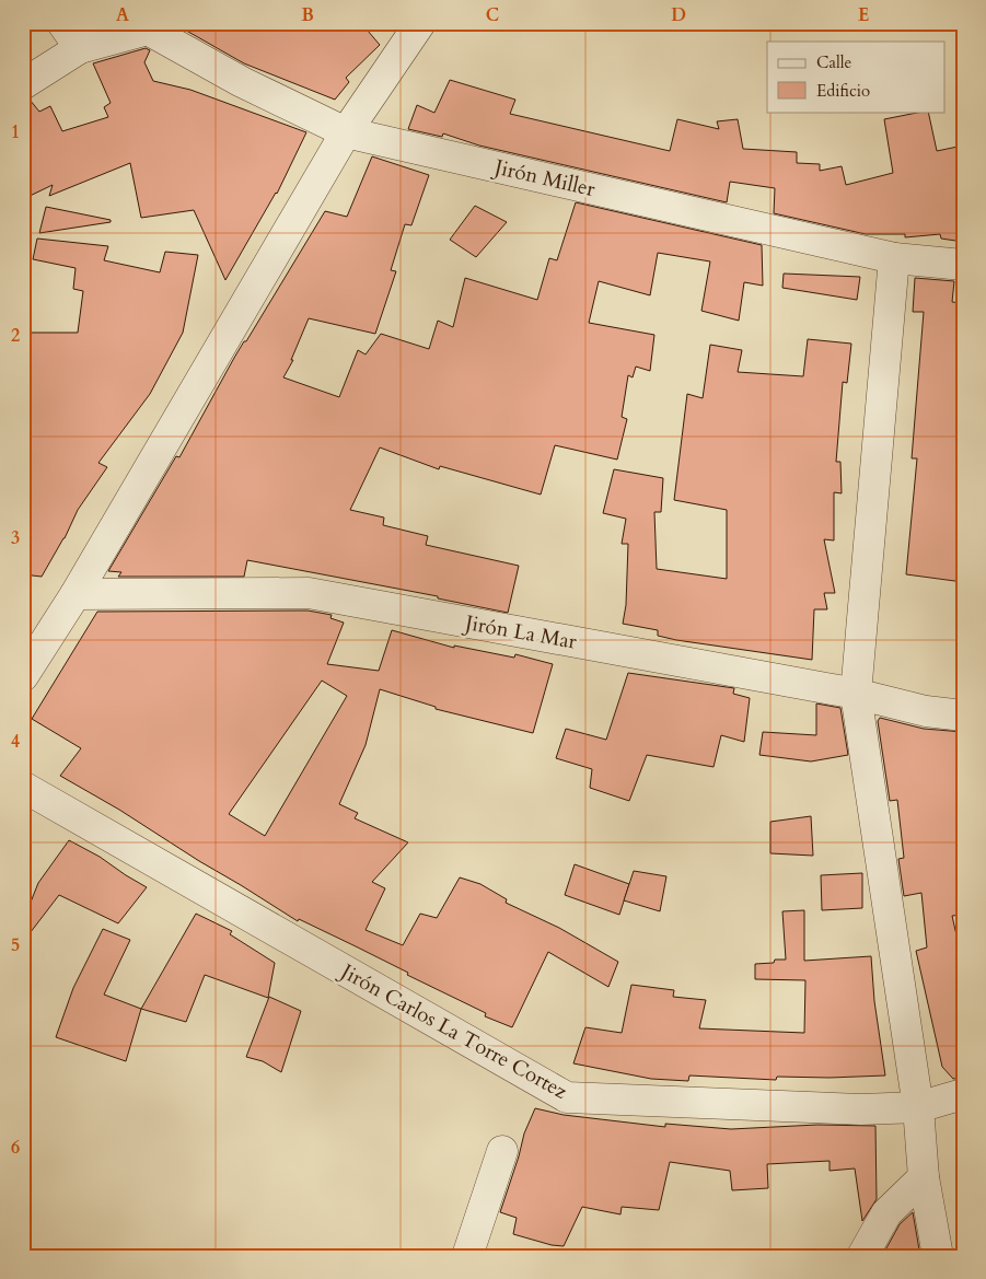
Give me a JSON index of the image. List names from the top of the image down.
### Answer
{
  "streets": {
    "street": ["Jirón Miller", "Jirón La Mar", "Jirón Carlos La Torre Cortez"]
  },
  "legend": ["Calle", "Edificio"],
  "grid": {
    "columns": [
      "A",
      "B",
      "C",
      "D",
      "E"
    ],
    "rows": [
      "1",
      "2",
      "3",
      "4",
      "5",
      "6"
    ]
  }
}
